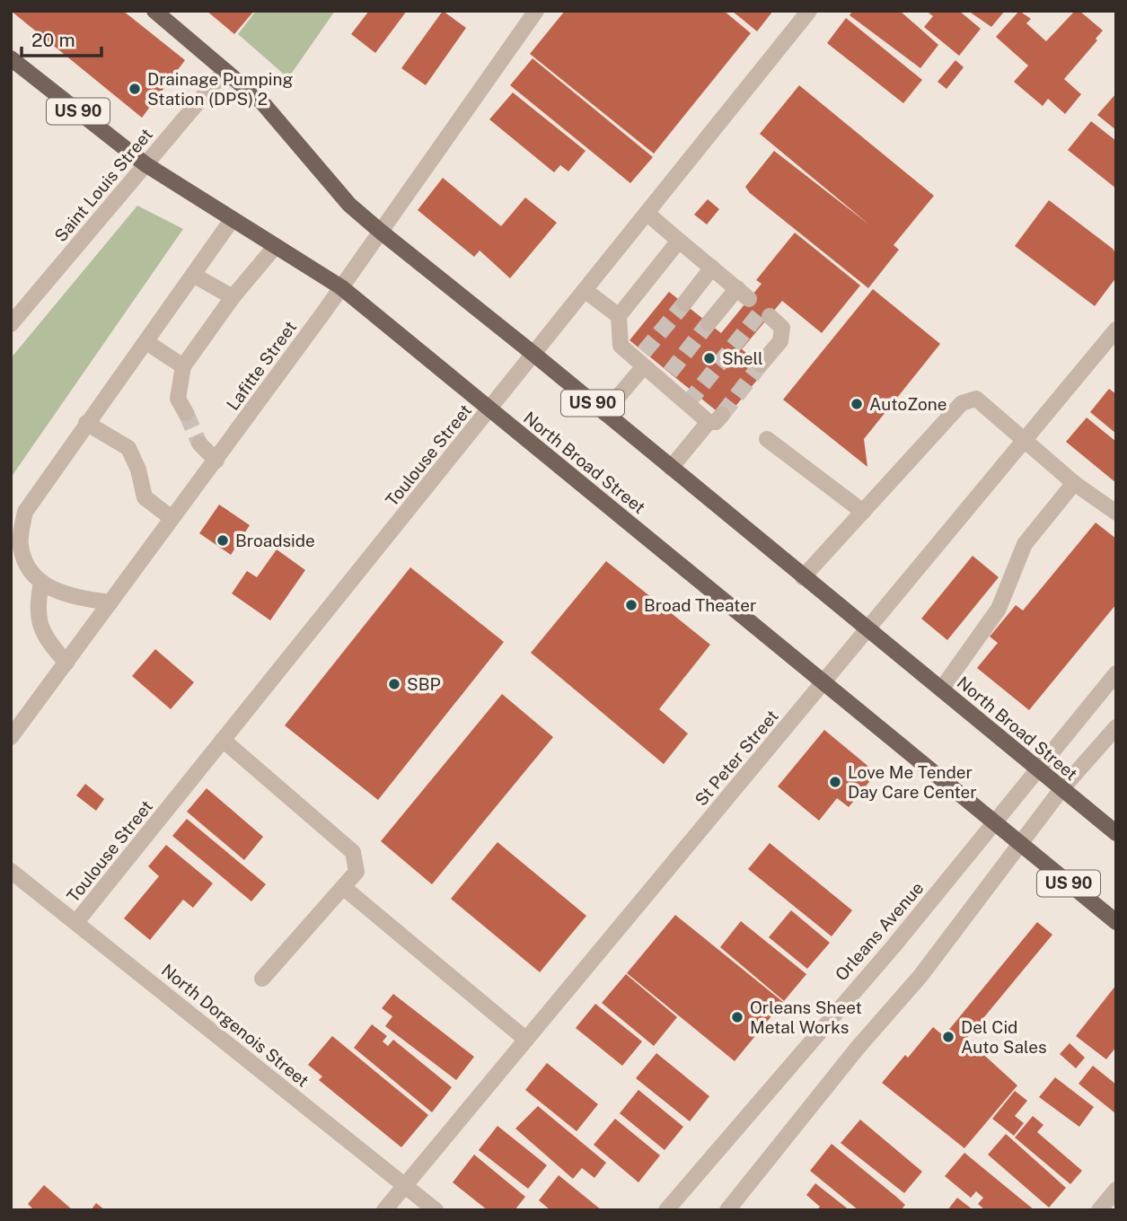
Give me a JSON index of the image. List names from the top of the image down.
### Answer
{
  "streets": {
    "main road": ["US 90", "North Broad Street"],
    "street": [
      "Saint Louis Street",
      "Lafitte Street",
      "Toulouse Street",
      "St Peter Street",
      "Orleans Avenue",
      "North Dorgenois Street"
    ]
  },
  "crossings": [
    ["Saint Louis Street", "North Broad Street"],
    ["Lafitte Street", "North Broad Street"],
    ["Toulouse Street", "North Broad Street"],
    ["Toulouse Street", "North Dorgenois Street"],
    ["North Broad Street", "St Peter Street"],
    ["North Broad Street", "Orleans Avenue"],
    ["St Peter Street", "North Dorgenois Street"]
  ],
  "places": [
    "Drainage Pumping Station (DPS) 2",
    "Shell",
    "AutoZone",
    "Broadside",
    "Broad Theater",
    "SBP",
    "Love Me Tender Day Care Center",
    "Orleans Sheet Metal Works",
    "Del Cid Auto Sales"
  ],
  "scale_bar": "20 m"
}
